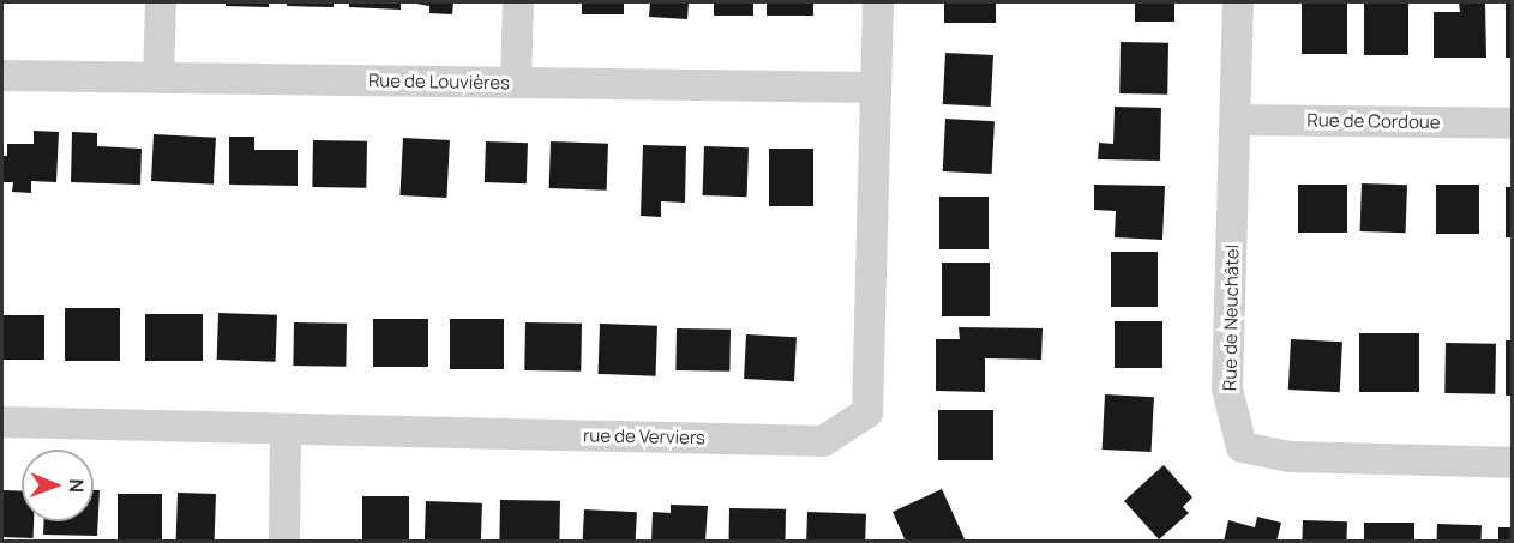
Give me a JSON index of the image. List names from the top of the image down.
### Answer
{
  "streets": {
    "street": [
      "Rue de Louvières",
      "Rue de Cordoue",
      "Rue de Neuchâtel",
      "rue de Verviers"
    ]
  },
  "crossings": [
    ["Rue de Louvières", "rue de Verviers"],
    ["Rue de Cordoue", "Rue de Neuchâtel"]
  ],
  "north": "right"
}
